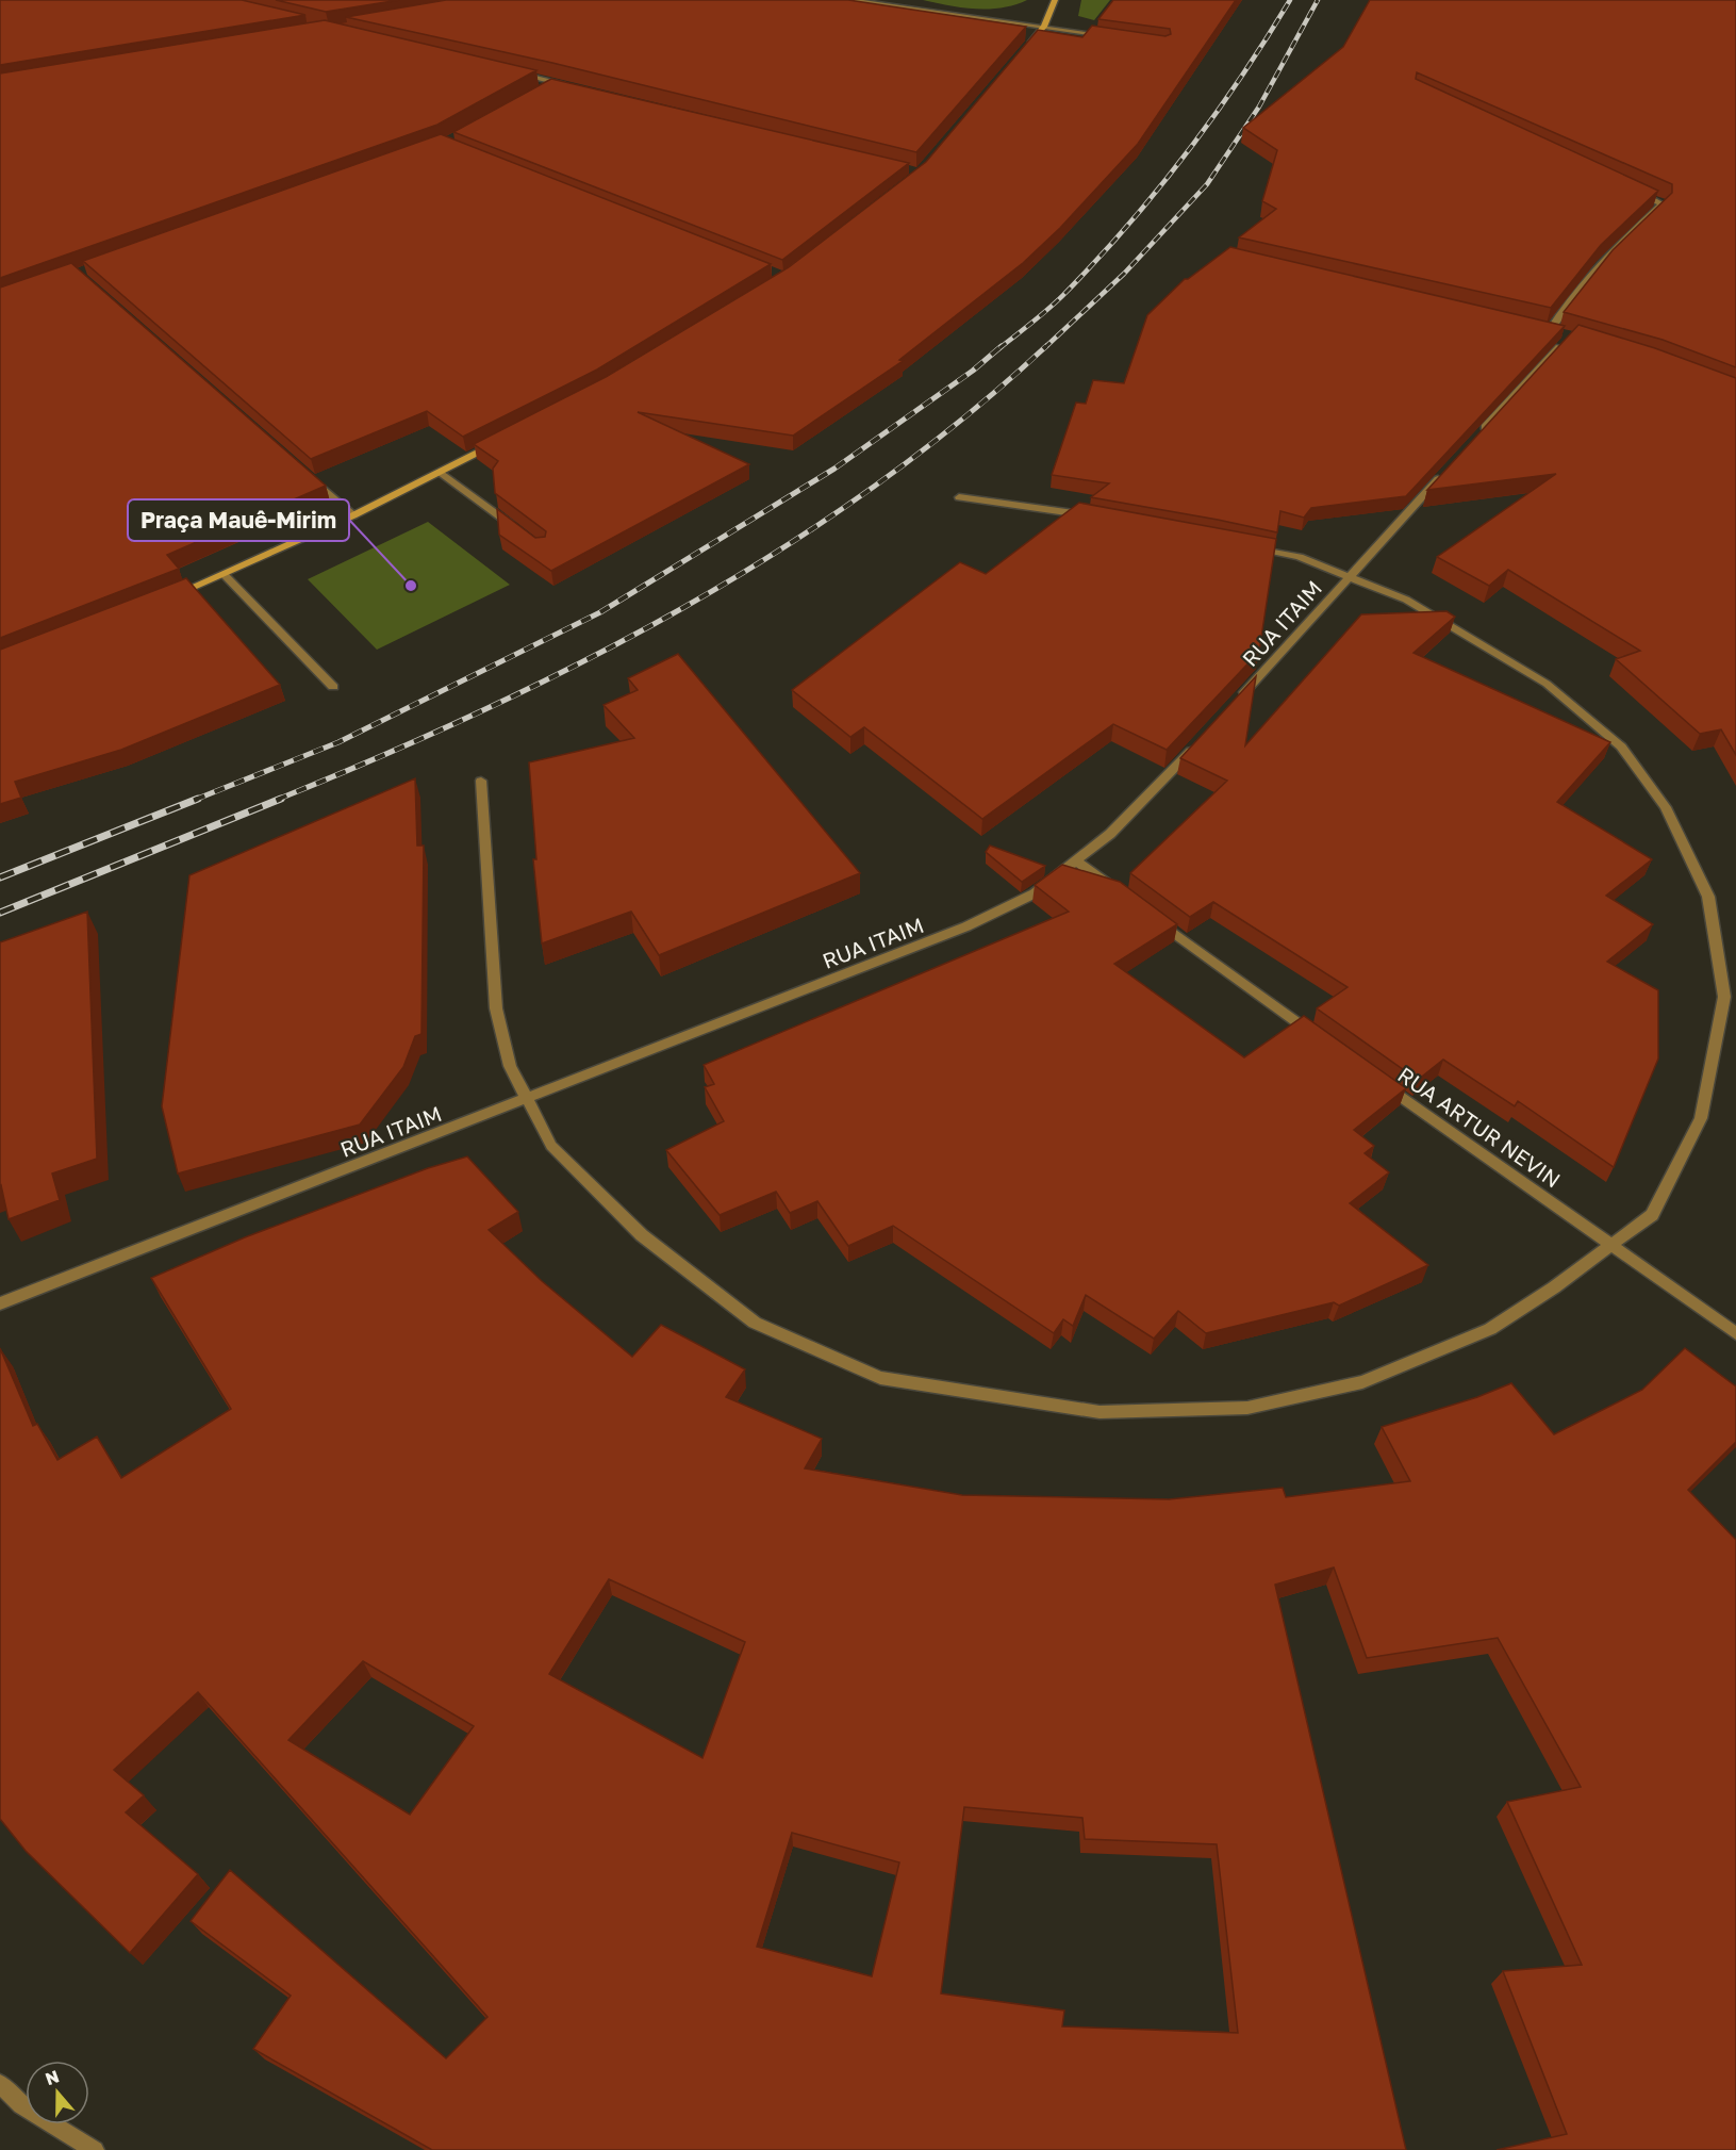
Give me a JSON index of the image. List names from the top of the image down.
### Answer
{
  "streets": {
    "street": ["RUA ITAIM", "RUA ARTUR NEVIN"]
  },
  "places": ["Praça Mauê-Mirim"],
  "north": "top"
}
